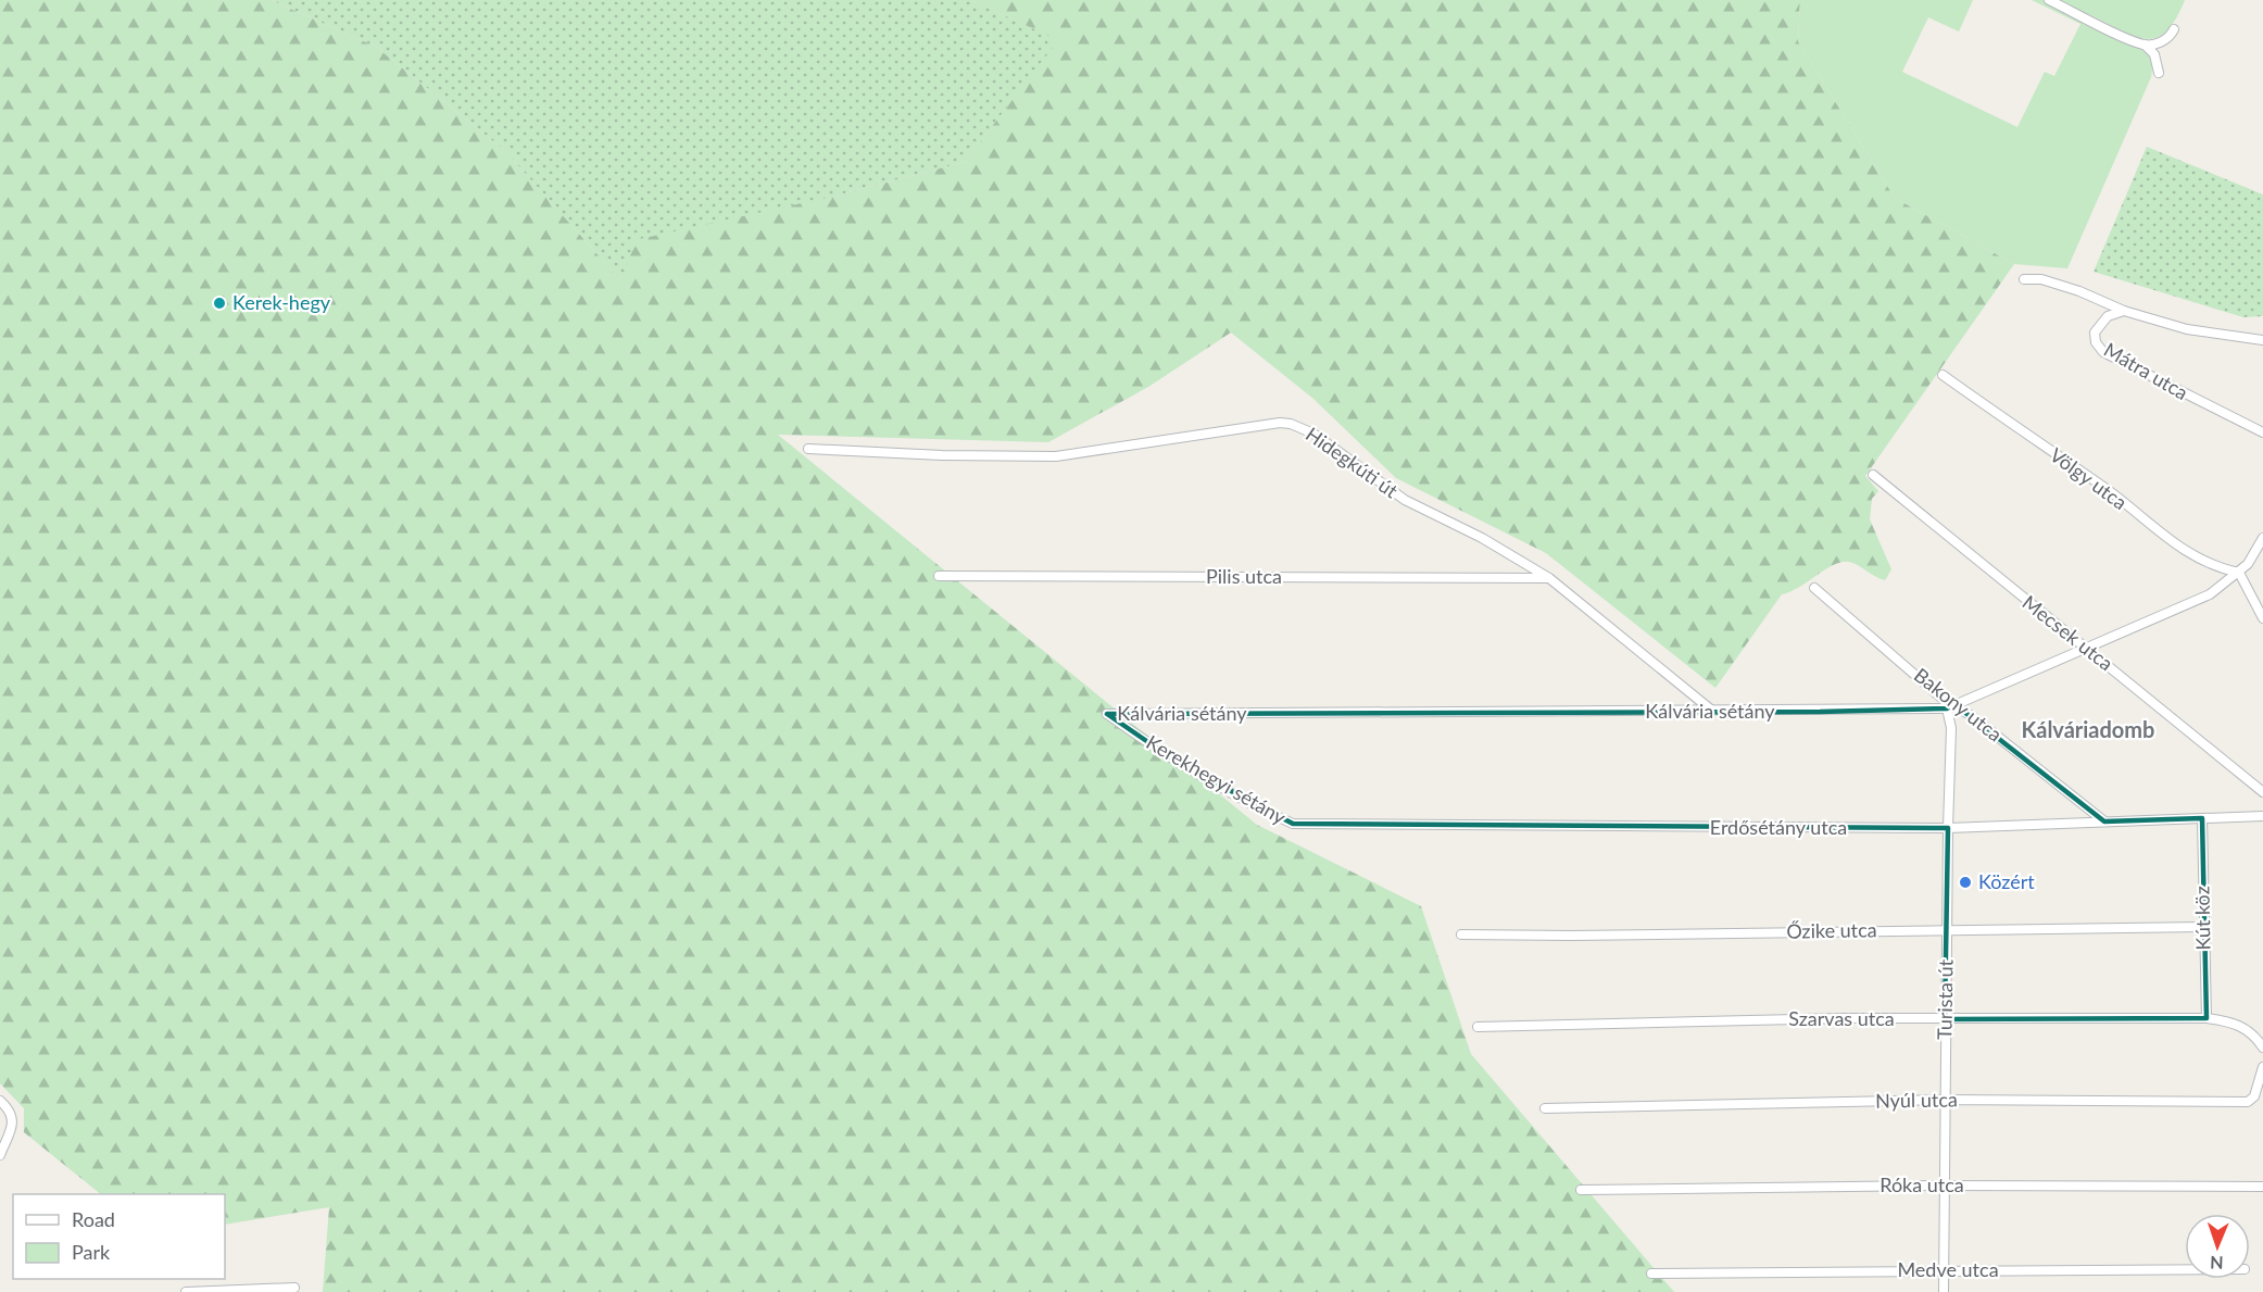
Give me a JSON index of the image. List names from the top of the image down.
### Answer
{
  "streets": {
    "street": [
      "Mátra utca",
      "Hidegkúti út",
      "Völgy utca",
      "Pilis utca",
      "Mecsek utca",
      "Bakony utca",
      "Kálvária sétány",
      "Kerekhegyi sétány",
      "Erdősétány utca",
      "Kút köz",
      "Őzike utca",
      "Turista út",
      "Szarvas utca",
      "Nyúl utca",
      "Róka utca",
      "Medve utca"
    ]
  },
  "crossings": [
    ["Hidegkúti út", "Pilis utca"],
    ["Hidegkúti út", "Kálvária sétány"],
    ["Völgy utca", "Kálvária sétány"],
    ["Mecsek utca", "Kálvária sétány"],
    ["Bakony utca", "Kálvária sétány"],
    ["Bakony utca", "Erdősétány utca"],
    ["Bakony utca", "Turista út"],
    ["Kálvária sétány", "Kerekhegyi sétány"],
    ["Kálvária sétány", "Turista út"],
    ["Kerekhegyi sétány", "Erdősétány utca"],
    ["Erdősétány utca", "Kút köz"],
    ["Erdősétány utca", "Turista út"],
    ["Kút köz", "Őzike utca"],
    ["Kút köz", "Szarvas utca"],
    ["Őzike utca", "Turista út"],
    ["Turista út", "Szarvas utca"],
    ["Turista út", "Nyúl utca"],
    ["Turista út", "Róka utca"],
    ["Turista út", "Medve utca"]
  ],
  "districts": ["Kálváriadomb"],
  "places": ["Kerek-hegy", "Közért"],
  "legend": ["Road", "Park"],
  "north": "bottom"
}
